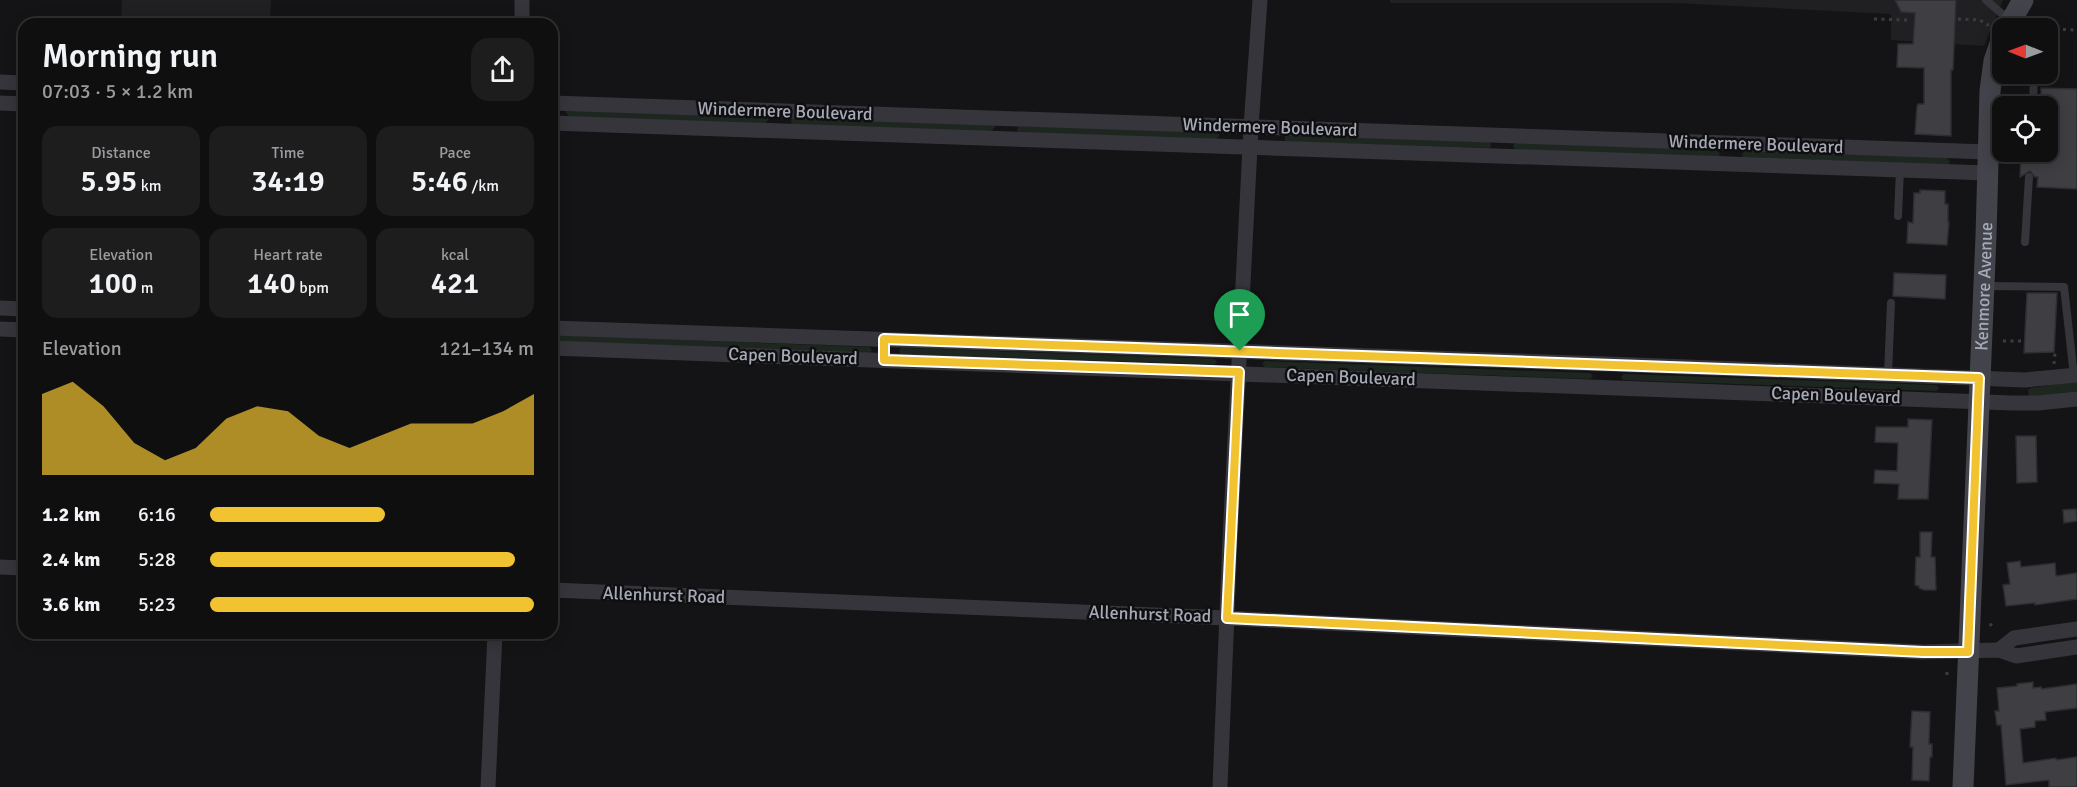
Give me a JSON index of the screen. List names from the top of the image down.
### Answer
{
  "streets": {
    "main road": ["Kenmore Avenue"],
    "street": ["Windermere Boulevard", "Capen Boulevard", "Allenhurst Road"]
  },
  "crossings": [
    ["Windermere Boulevard", "Kenmore Avenue"],
    ["Kenmore Avenue", "Capen Boulevard"],
    ["Kenmore Avenue", "Allenhurst Road"]
  ],
  "north": "left",
  "page": {
    "heading": ["Morning run", "07:03 · 5 × 1.2 km"],
    "stats": [
      ["Distance", "5.95 km"],
      ["Time", "34:19"],
      ["Pace", "5:46 /km"],
      ["Elevation", "100 m"],
      ["Heart rate", "140 bpm"],
      ["kcal", "421"]
    ],
    "chart": ["Elevation", "121–134 m"],
    "list": [
      {
        "name": "1.2 km",
        "note": "6:16"
      },
      {
        "name": "2.4 km",
        "note": "5:28"
      },
      {
        "name": "3.6 km",
        "note": "5:23"
      }
    ]
  }
}
